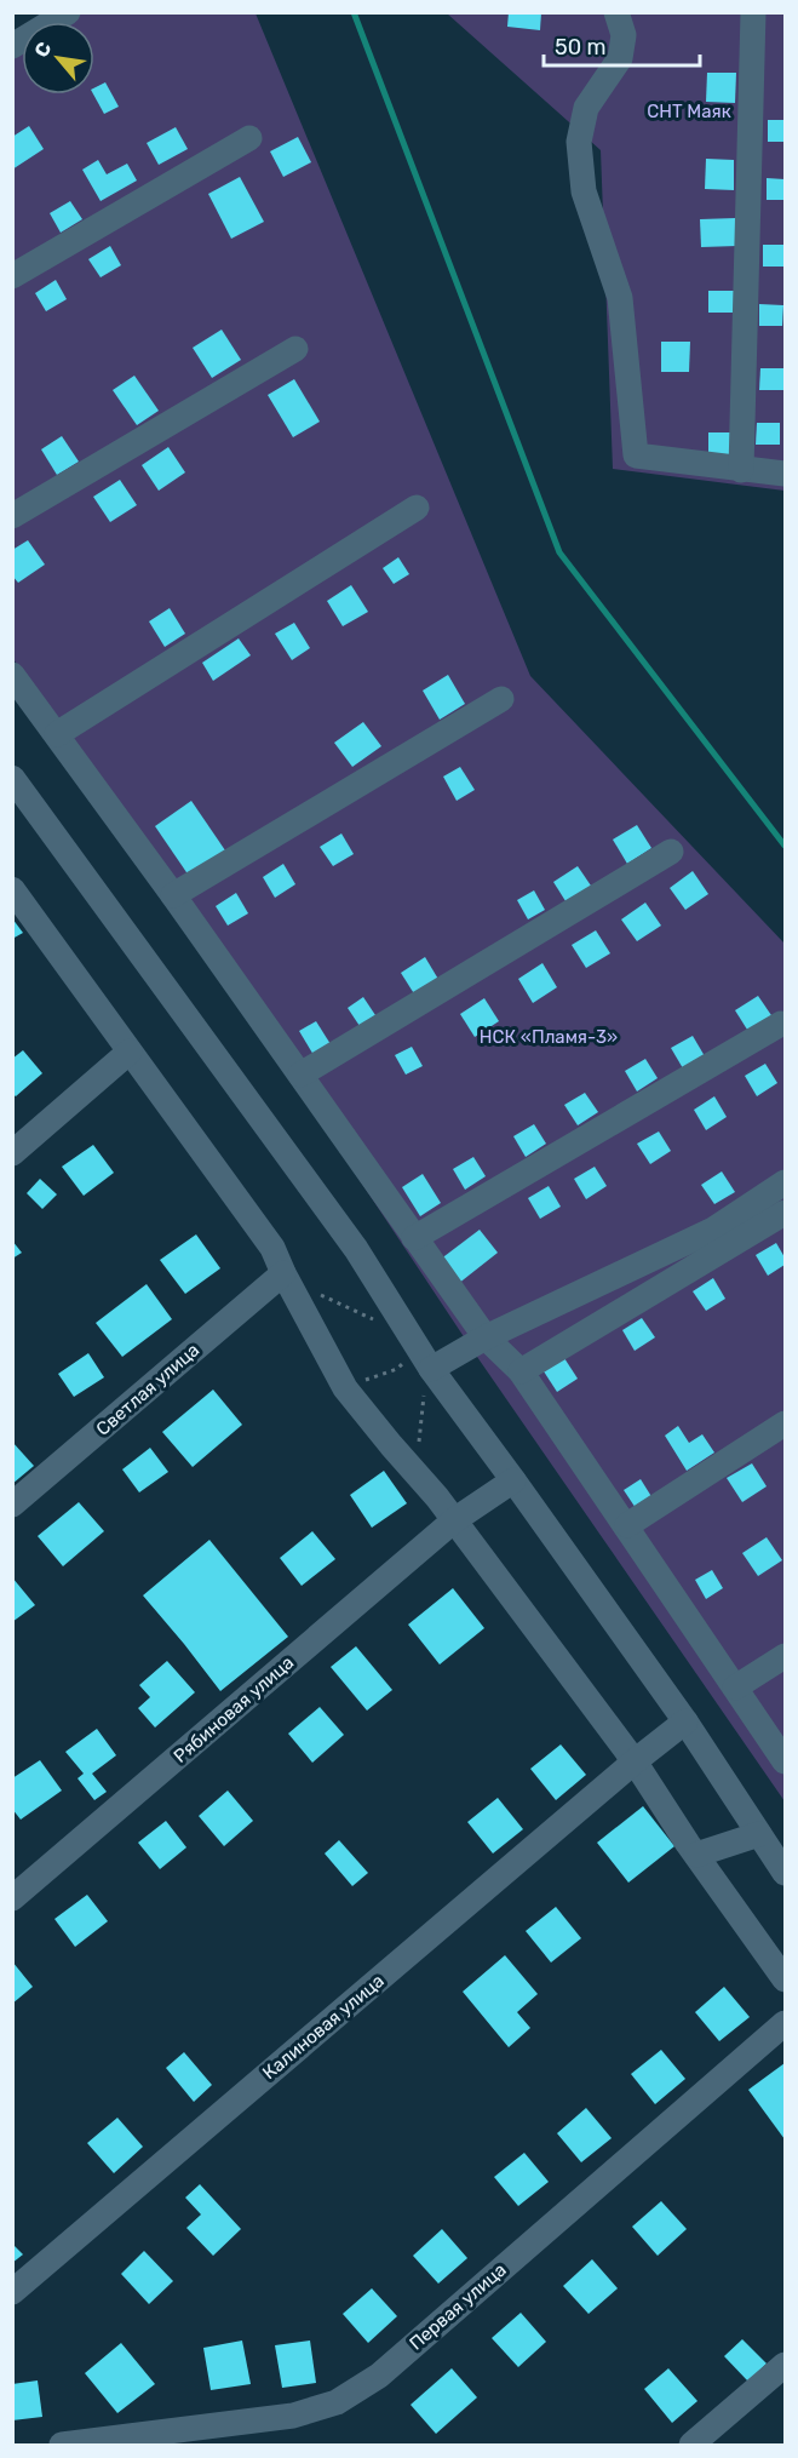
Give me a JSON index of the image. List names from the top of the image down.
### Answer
{
  "streets": {
    "street": [
      "Светлая улица",
      "Рябиновая улица",
      "Калиновая улица",
      "Первая улица"
    ]
  },
  "parks": ["СНТ Маяк", "НСК «Пламя-3»"],
  "scale_bar": "50 m",
  "north": "top left"
}
